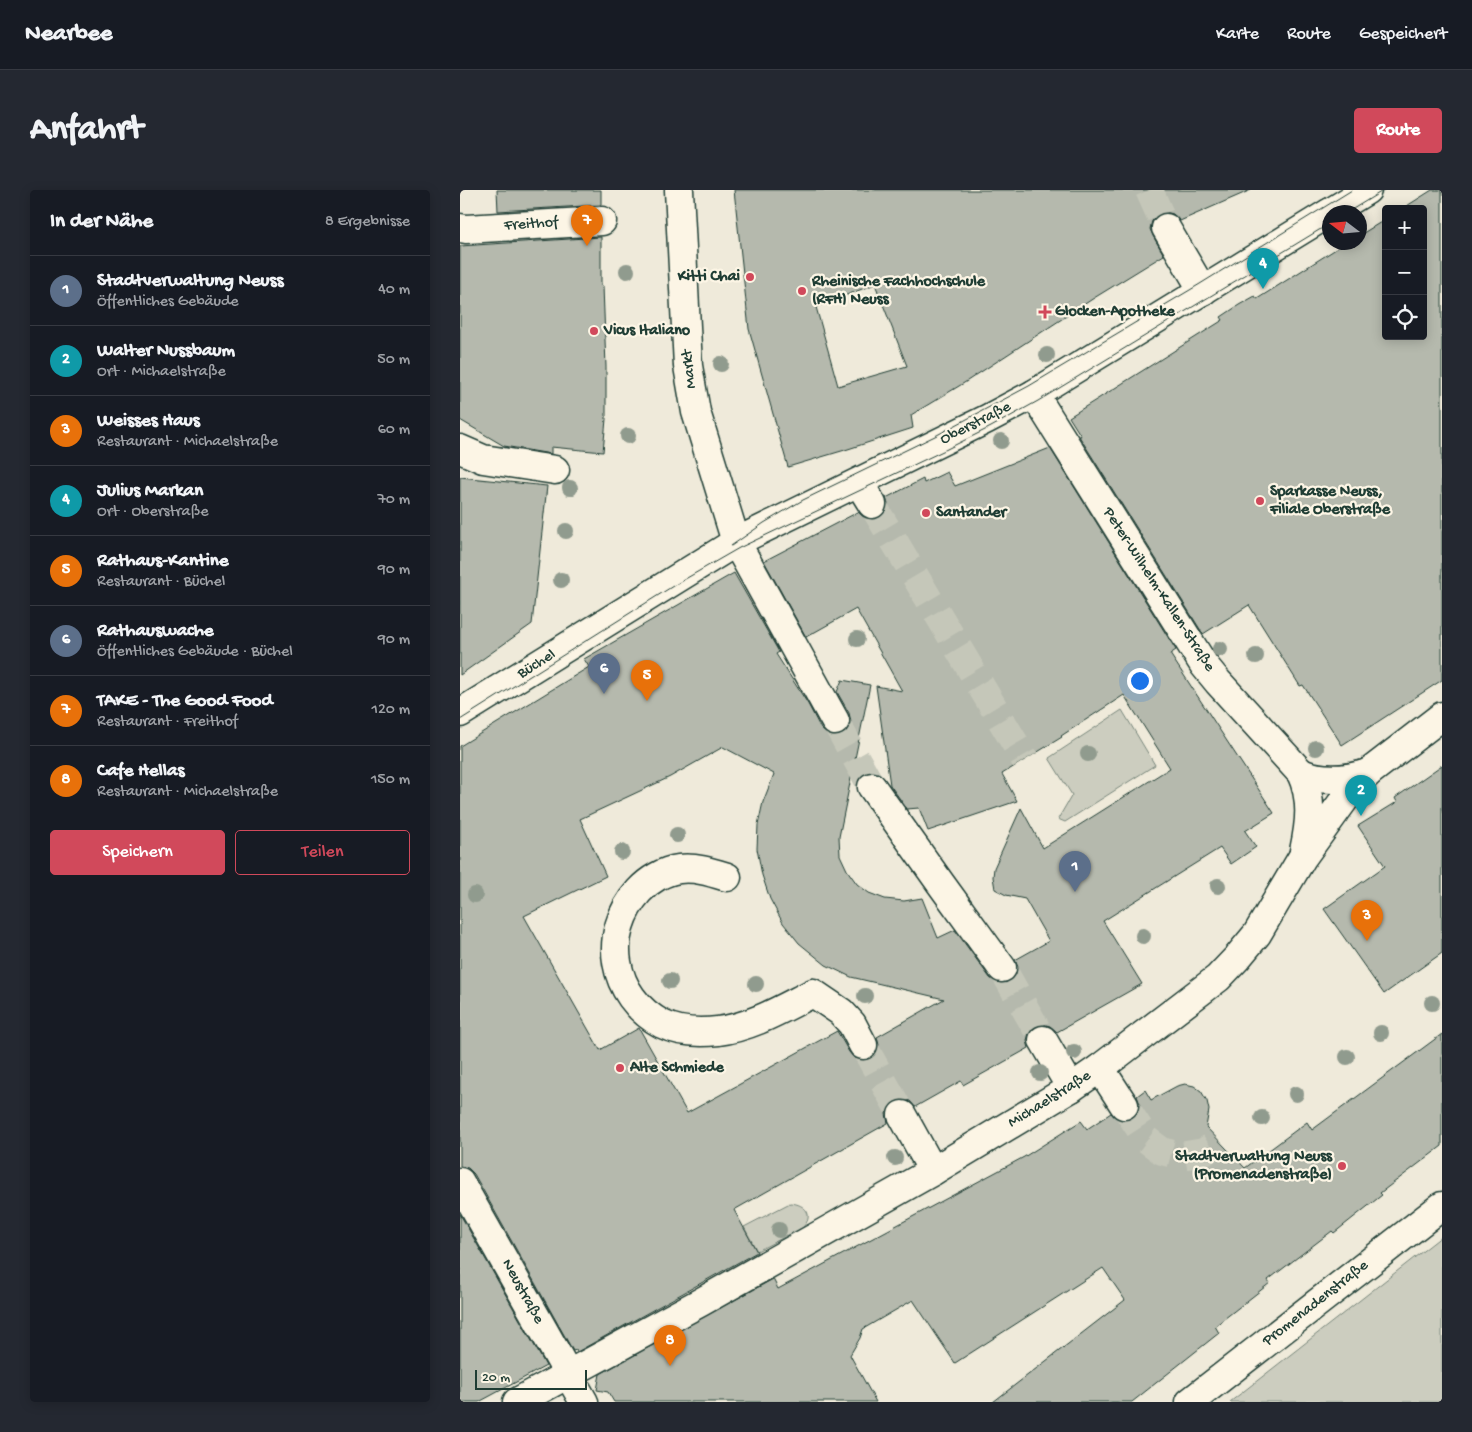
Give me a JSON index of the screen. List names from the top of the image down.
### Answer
{
  "streets": {
    "street": [
      "Freithof",
      "Markt",
      "Oberstraße",
      "Peter-Wilhelm-Kallen-Straße",
      "Büchel",
      "Michaelstraße",
      "Neustraße",
      "Promenadenstraße"
    ]
  },
  "crossings": [
    ["Markt", "Oberstraße"],
    ["Oberstraße", "Peter-Wilhelm-Kallen-Straße"],
    ["Oberstraße", "Büchel"],
    ["Peter-Wilhelm-Kallen-Straße", "Michaelstraße"],
    ["Michaelstraße", "Neustraße"]
  ],
  "places": {
    "other": [
      "Kitti Chai",
      "Rheinische Fachhochschule (RFH) Neuss",
      "Vicus Italiano",
      "Sparkasse Neuss, Filiale Oberstraße",
      "Santander",
      "Alte Schmiede",
      "Stadtverwaltung Neuss (Promenadenstraße)"
    ],
    "health": ["Glocken-Apotheke"]
  },
  "scale_bar": "20 m",
  "north": "left",
  "page": {
    "header": "Nearbee",
    "nav": ["Karte", "Route", "Gespeichert"],
    "buttons": [
      "Route",
      ["Speichern", "Teilen"]
    ],
    "title": "Anfahrt",
    "heading": ["In der Nähe", "8 Ergebnisse"],
    "map_buttons": ["+", "−"],
    "pins": [
      "7",
      "4",
      "6",
      "5",
      "2",
      "1",
      "3",
      "8"
    ],
    "list": [
      {
        "mark": "1",
        "name": "Stadtverwaltung Neuss",
        "note": "Öffentliches Gebäude",
        "value": "40 m"
      },
      {
        "mark": "2",
        "name": "Walter Nussbaum",
        "note": "Ort · Michaelstraße",
        "value": "50 m"
      },
      {
        "mark": "3",
        "name": "Weisses Haus",
        "note": "Restaurant · Michaelstraße",
        "value": "60 m"
      },
      {
        "mark": "4",
        "name": "Julius Markan",
        "note": "Ort · Oberstraße",
        "value": "70 m"
      },
      {
        "mark": "5",
        "name": "Rathaus-Kantine",
        "note": "Restaurant · Büchel",
        "value": "90 m"
      },
      {
        "mark": "6",
        "name": "Rathauswache",
        "note": "Öffentliches Gebäude · Büchel",
        "value": "90 m"
      },
      {
        "mark": "7",
        "name": "TAKE - The Good Food",
        "note": "Restaurant · Freithof",
        "value": "120 m"
      },
      {
        "mark": "8",
        "name": "Cafe Hellas",
        "note": "Restaurant · Michaelstraße",
        "value": "150 m"
      }
    ],
    "scale": "20 m"
  }
}
